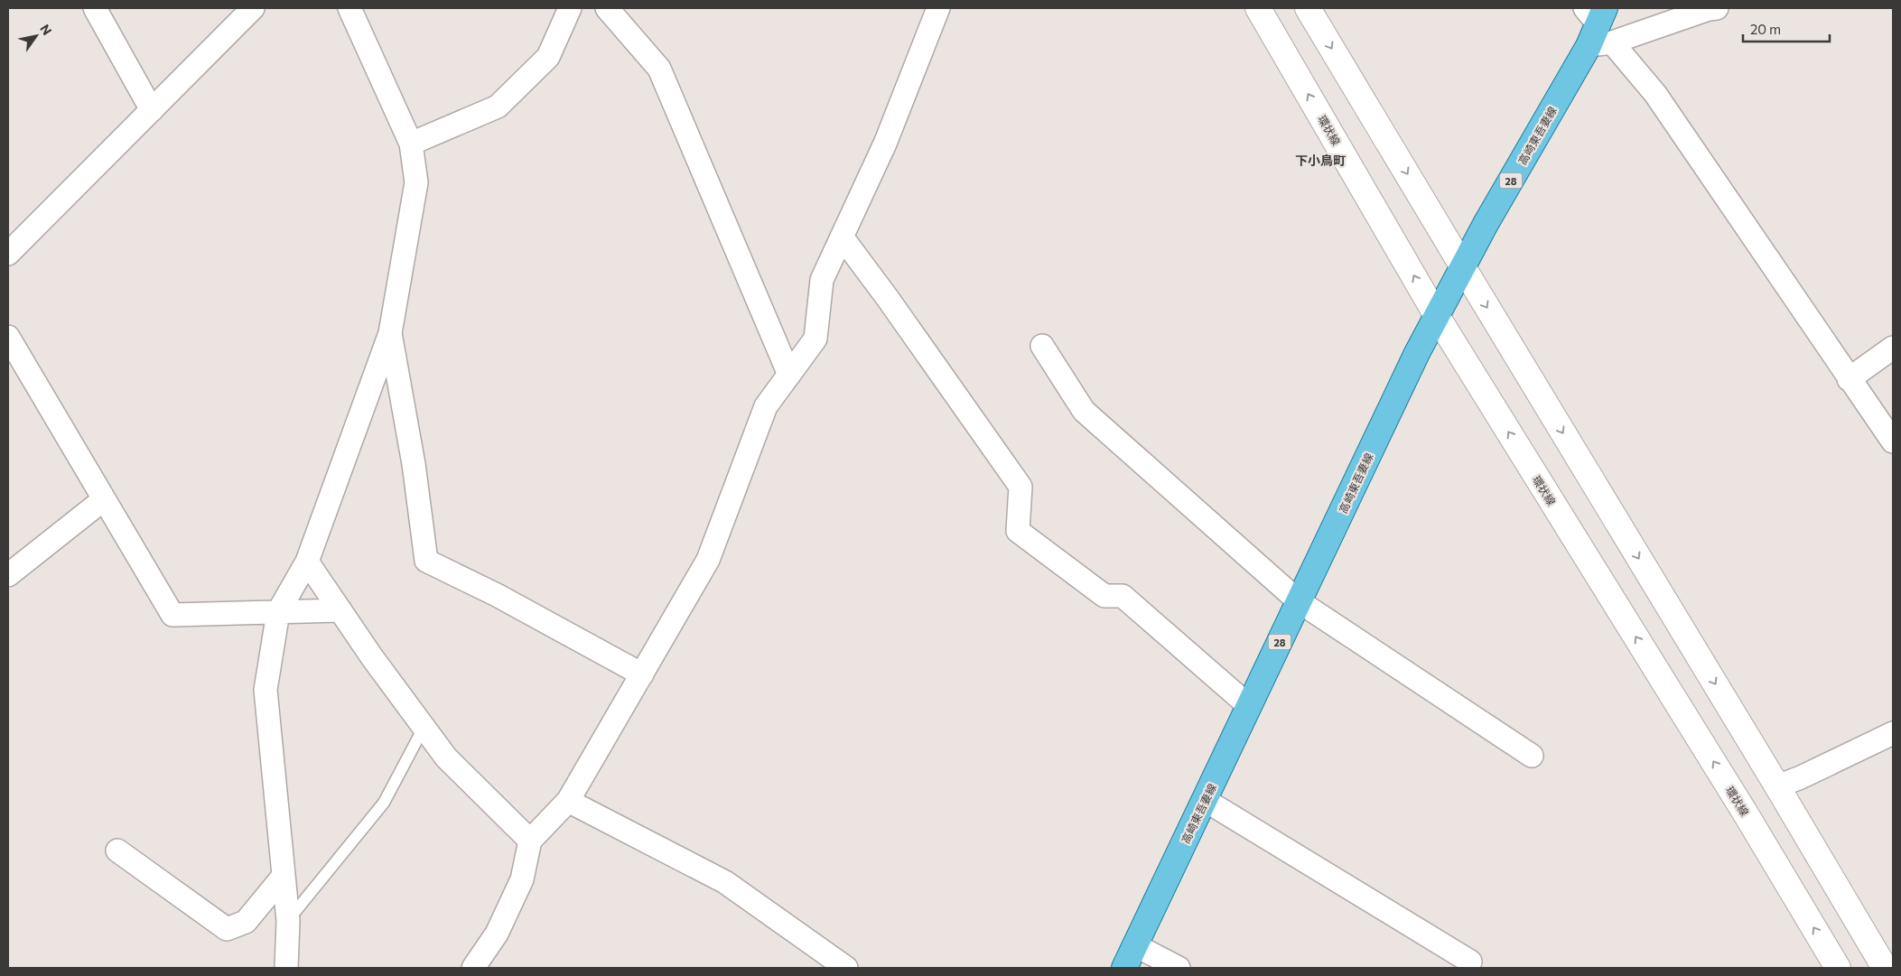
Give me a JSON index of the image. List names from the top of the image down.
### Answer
{
  "streets": {
    "main road": ["高崎東吾妻線", "28"],
    "street": ["環状線"]
  },
  "crossings": [
    ["環状線", "高崎東吾妻線"]
  ],
  "districts": ["下小鳥町"],
  "scale_bar": "20 m",
  "north": "top right"
}
